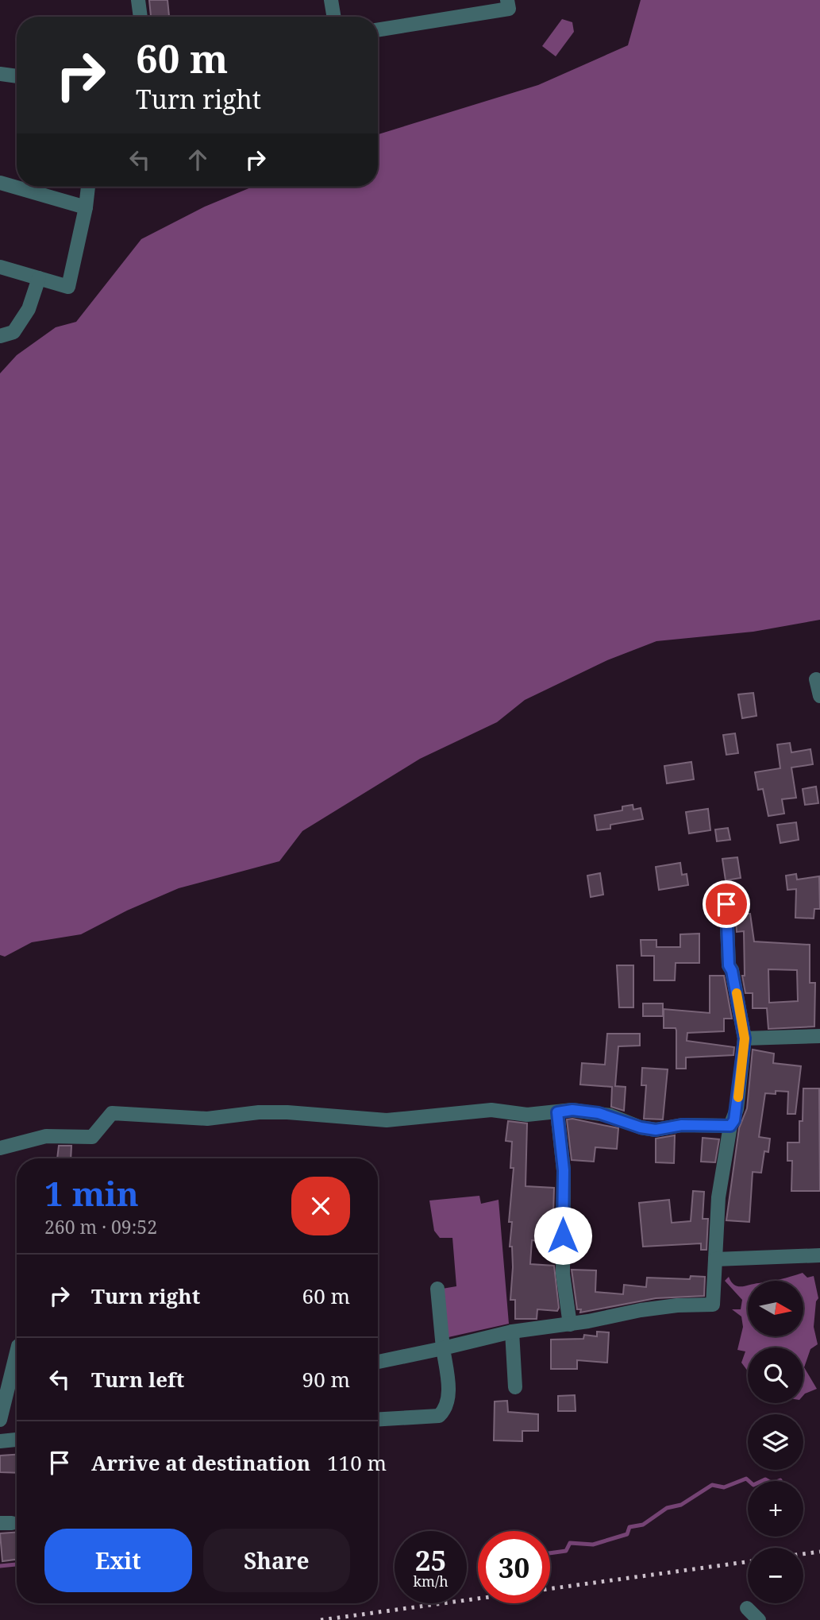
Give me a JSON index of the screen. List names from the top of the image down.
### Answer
{
  "north": "right",
  "page": {
    "turn": ["60 m", "Turn right"],
    "heading": ["1 min", "260 m · 09:52"],
    "list": [
      {
        "name": "Turn right",
        "value": "60 m"
      },
      {
        "name": "Turn left",
        "value": "90 m"
      },
      {
        "name": "Arrive at destination",
        "value": "110 m"
      }
    ],
    "map_buttons": ["+", "−"],
    "buttons": ["Exit", "Share"],
    "speed": "25 km/h",
    "limit": "30"
  }
}
